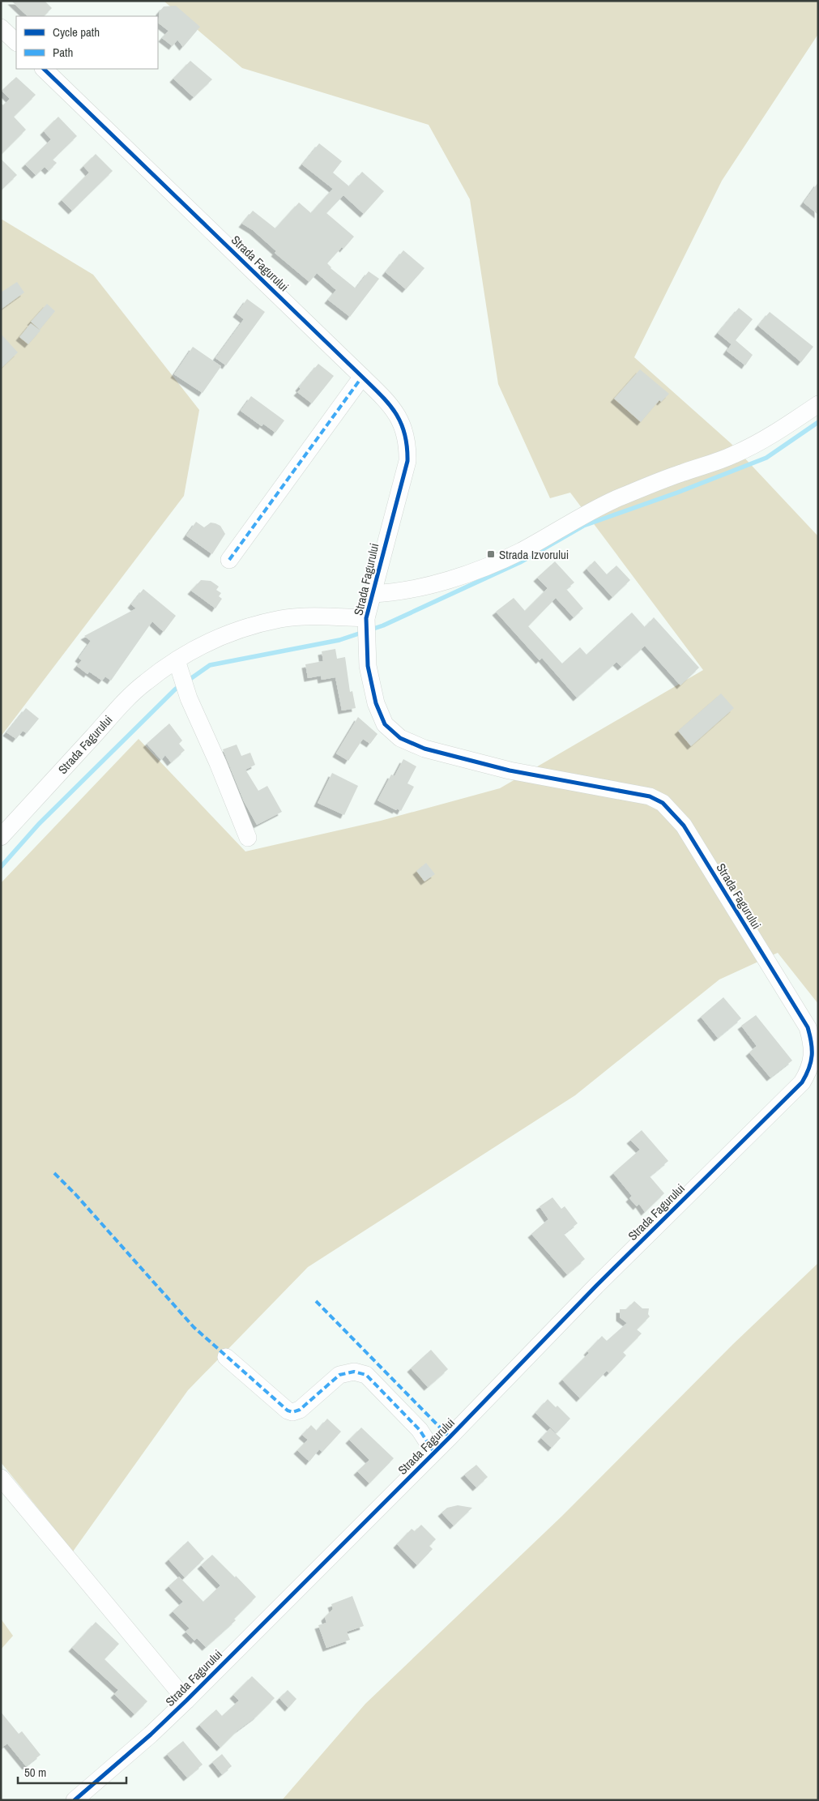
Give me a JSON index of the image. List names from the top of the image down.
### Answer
{
  "streets": {
    "street": ["Strada Fagurului"]
  },
  "places": {
    "transit": ["Strada Izvorului"]
  },
  "legend": ["Cycle path", "Path"],
  "scale_bar": "50 m"
}
